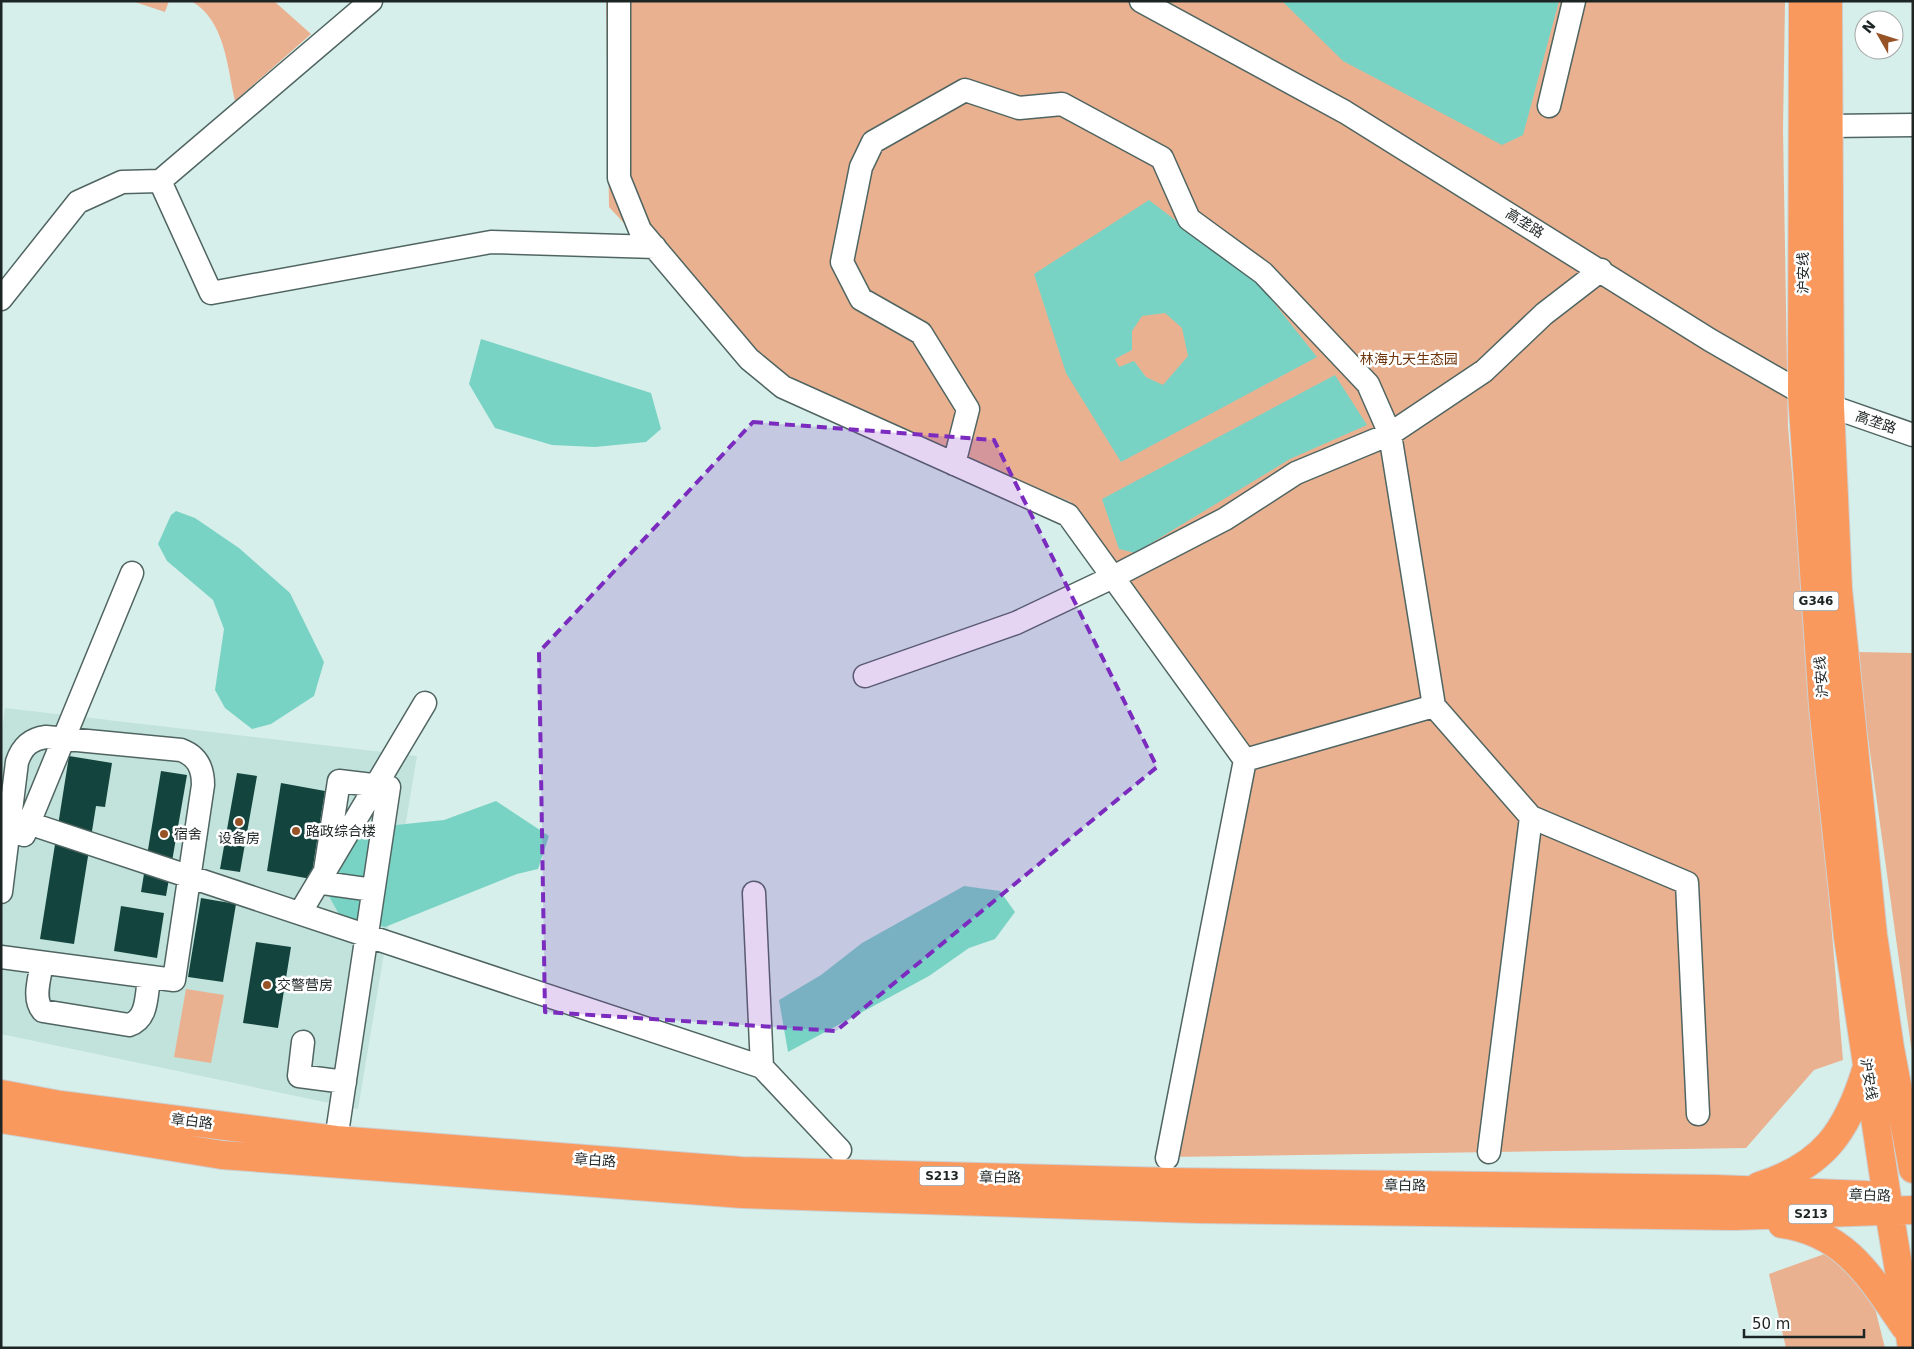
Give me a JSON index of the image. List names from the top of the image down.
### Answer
{
  "streets": {
    "highway": [
      "沪安线",
      "G346",
      "章白路",
      "S213"
    ],
    "street": ["高垄路"]
  },
  "crossings": [
    ["高垄路", "沪安线"],
    ["沪安线", "章白路"]
  ],
  "parks": ["林海九天生态园"],
  "places": [
    "设备房",
    "路政综合楼",
    "宿舍",
    "交警营房"
  ],
  "scale_bar": "50 m",
  "north": "top left"
}
